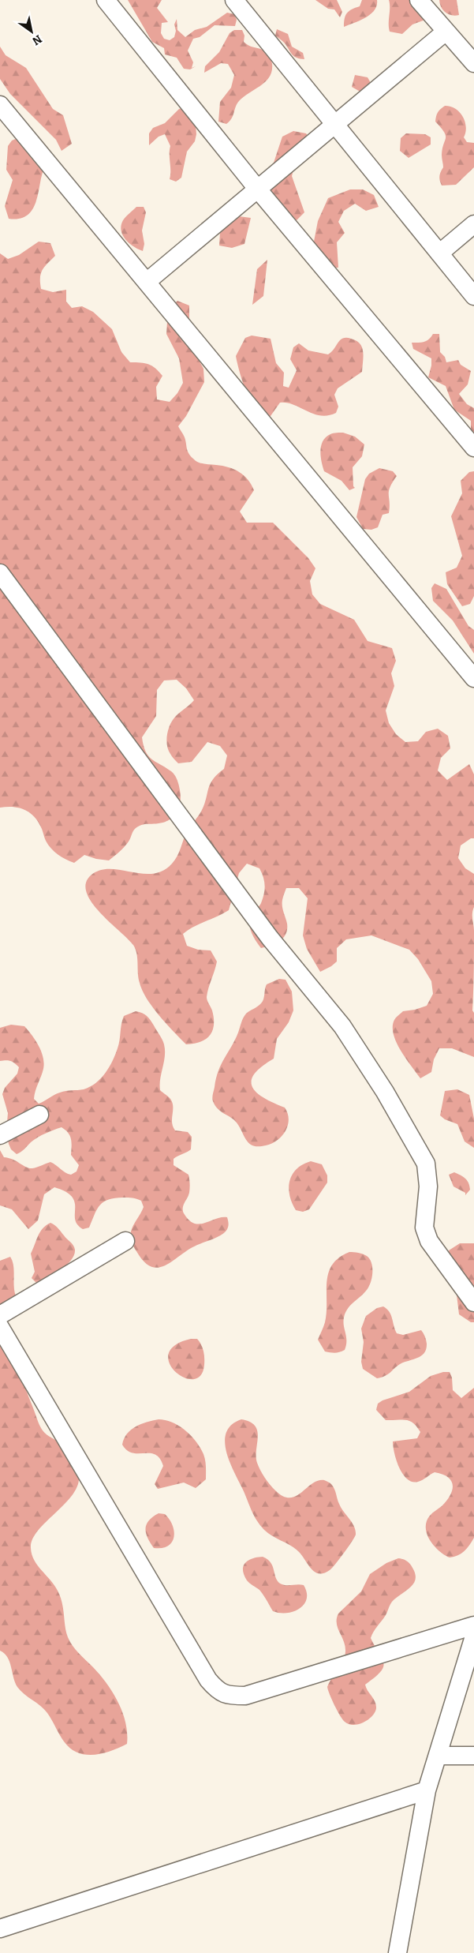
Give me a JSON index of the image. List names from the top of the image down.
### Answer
{
  "north": "bottom right"
}
